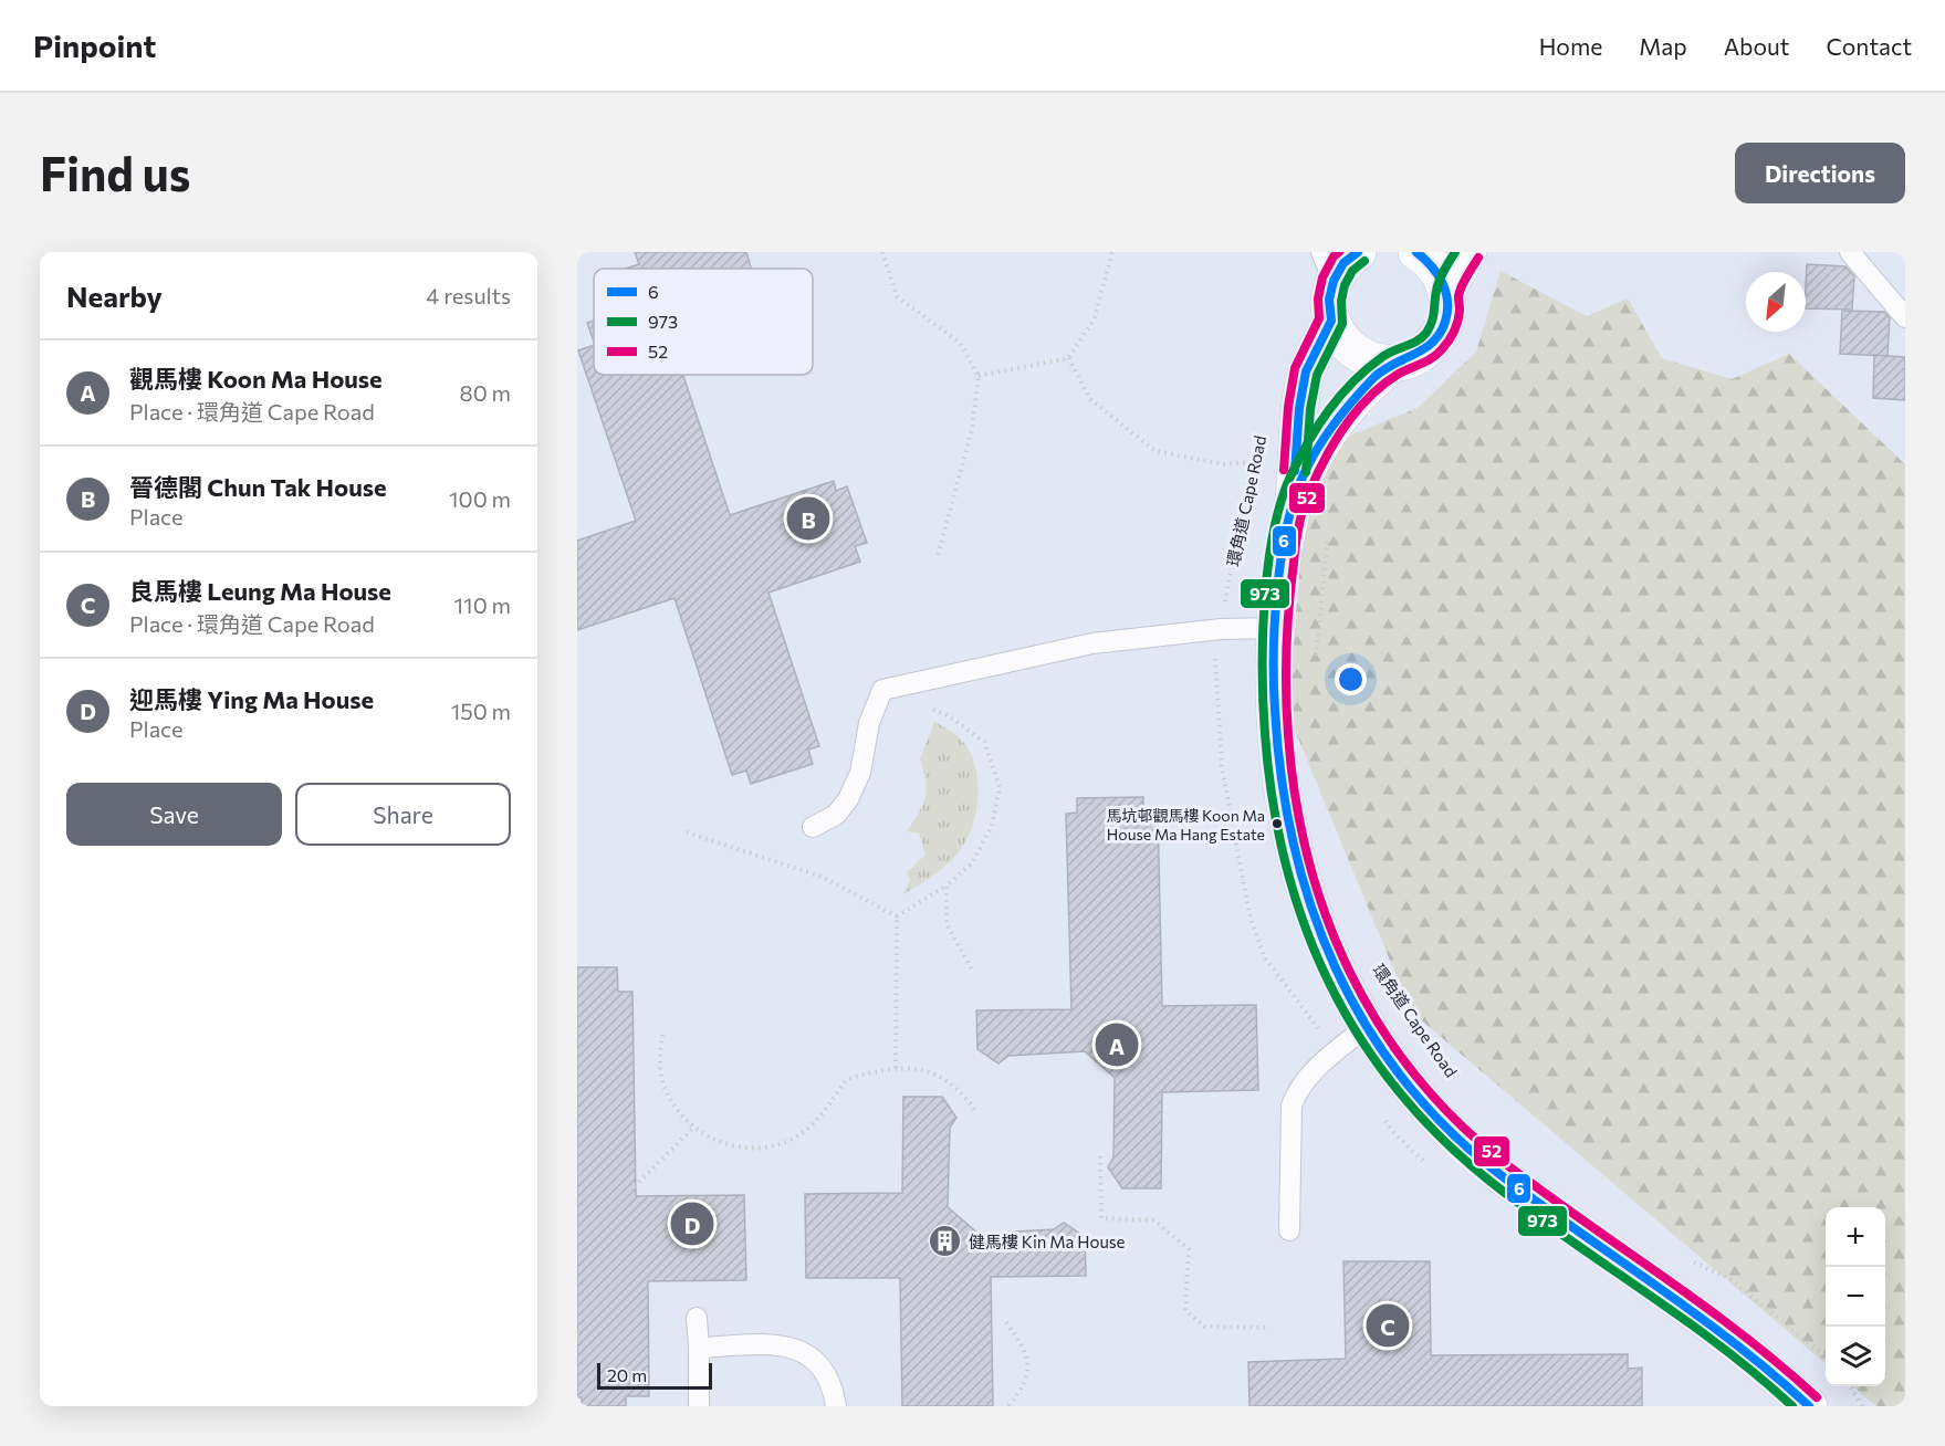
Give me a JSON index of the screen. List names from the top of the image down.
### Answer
{
  "streets": {
    "path": ["環角道 Cape Road"]
  },
  "places": {
    "other": ["馬坑邨觀馬樓 Koon Ma House Ma Hang Estate"],
    "building": ["健馬樓 Kin Ma House"]
  },
  "lines": ["transit line 6", "transit line 973", "transit line 52"],
  "legend": ["6", "973", "52"],
  "scale_bar": "20 m",
  "north": "bottom left",
  "page": {
    "header": "Pinpoint",
    "nav": [
      "Home",
      "Map",
      "About",
      "Contact"
    ],
    "buttons": [
      "Directions",
      ["Save", "Share"]
    ],
    "title": "Find us",
    "heading": ["Nearby", "4 results"],
    "list": [
      {
        "mark": "A",
        "name": "觀馬樓 Koon Ma House",
        "note": "Place · 環角道 Cape Road",
        "value": "80 m"
      },
      {
        "mark": "B",
        "name": "晉德閣 Chun Tak House",
        "note": "Place",
        "value": "100 m"
      },
      {
        "mark": "C",
        "name": "良馬樓 Leung Ma House",
        "note": "Place · 環角道 Cape Road",
        "value": "110 m"
      },
      {
        "mark": "D",
        "name": "迎馬樓 Ying Ma House",
        "note": "Place",
        "value": "150 m"
      }
    ],
    "pins": [
      "B",
      "A",
      "D",
      "C"
    ],
    "map_buttons": ["+", "−"],
    "scale": "20 m"
  }
}
